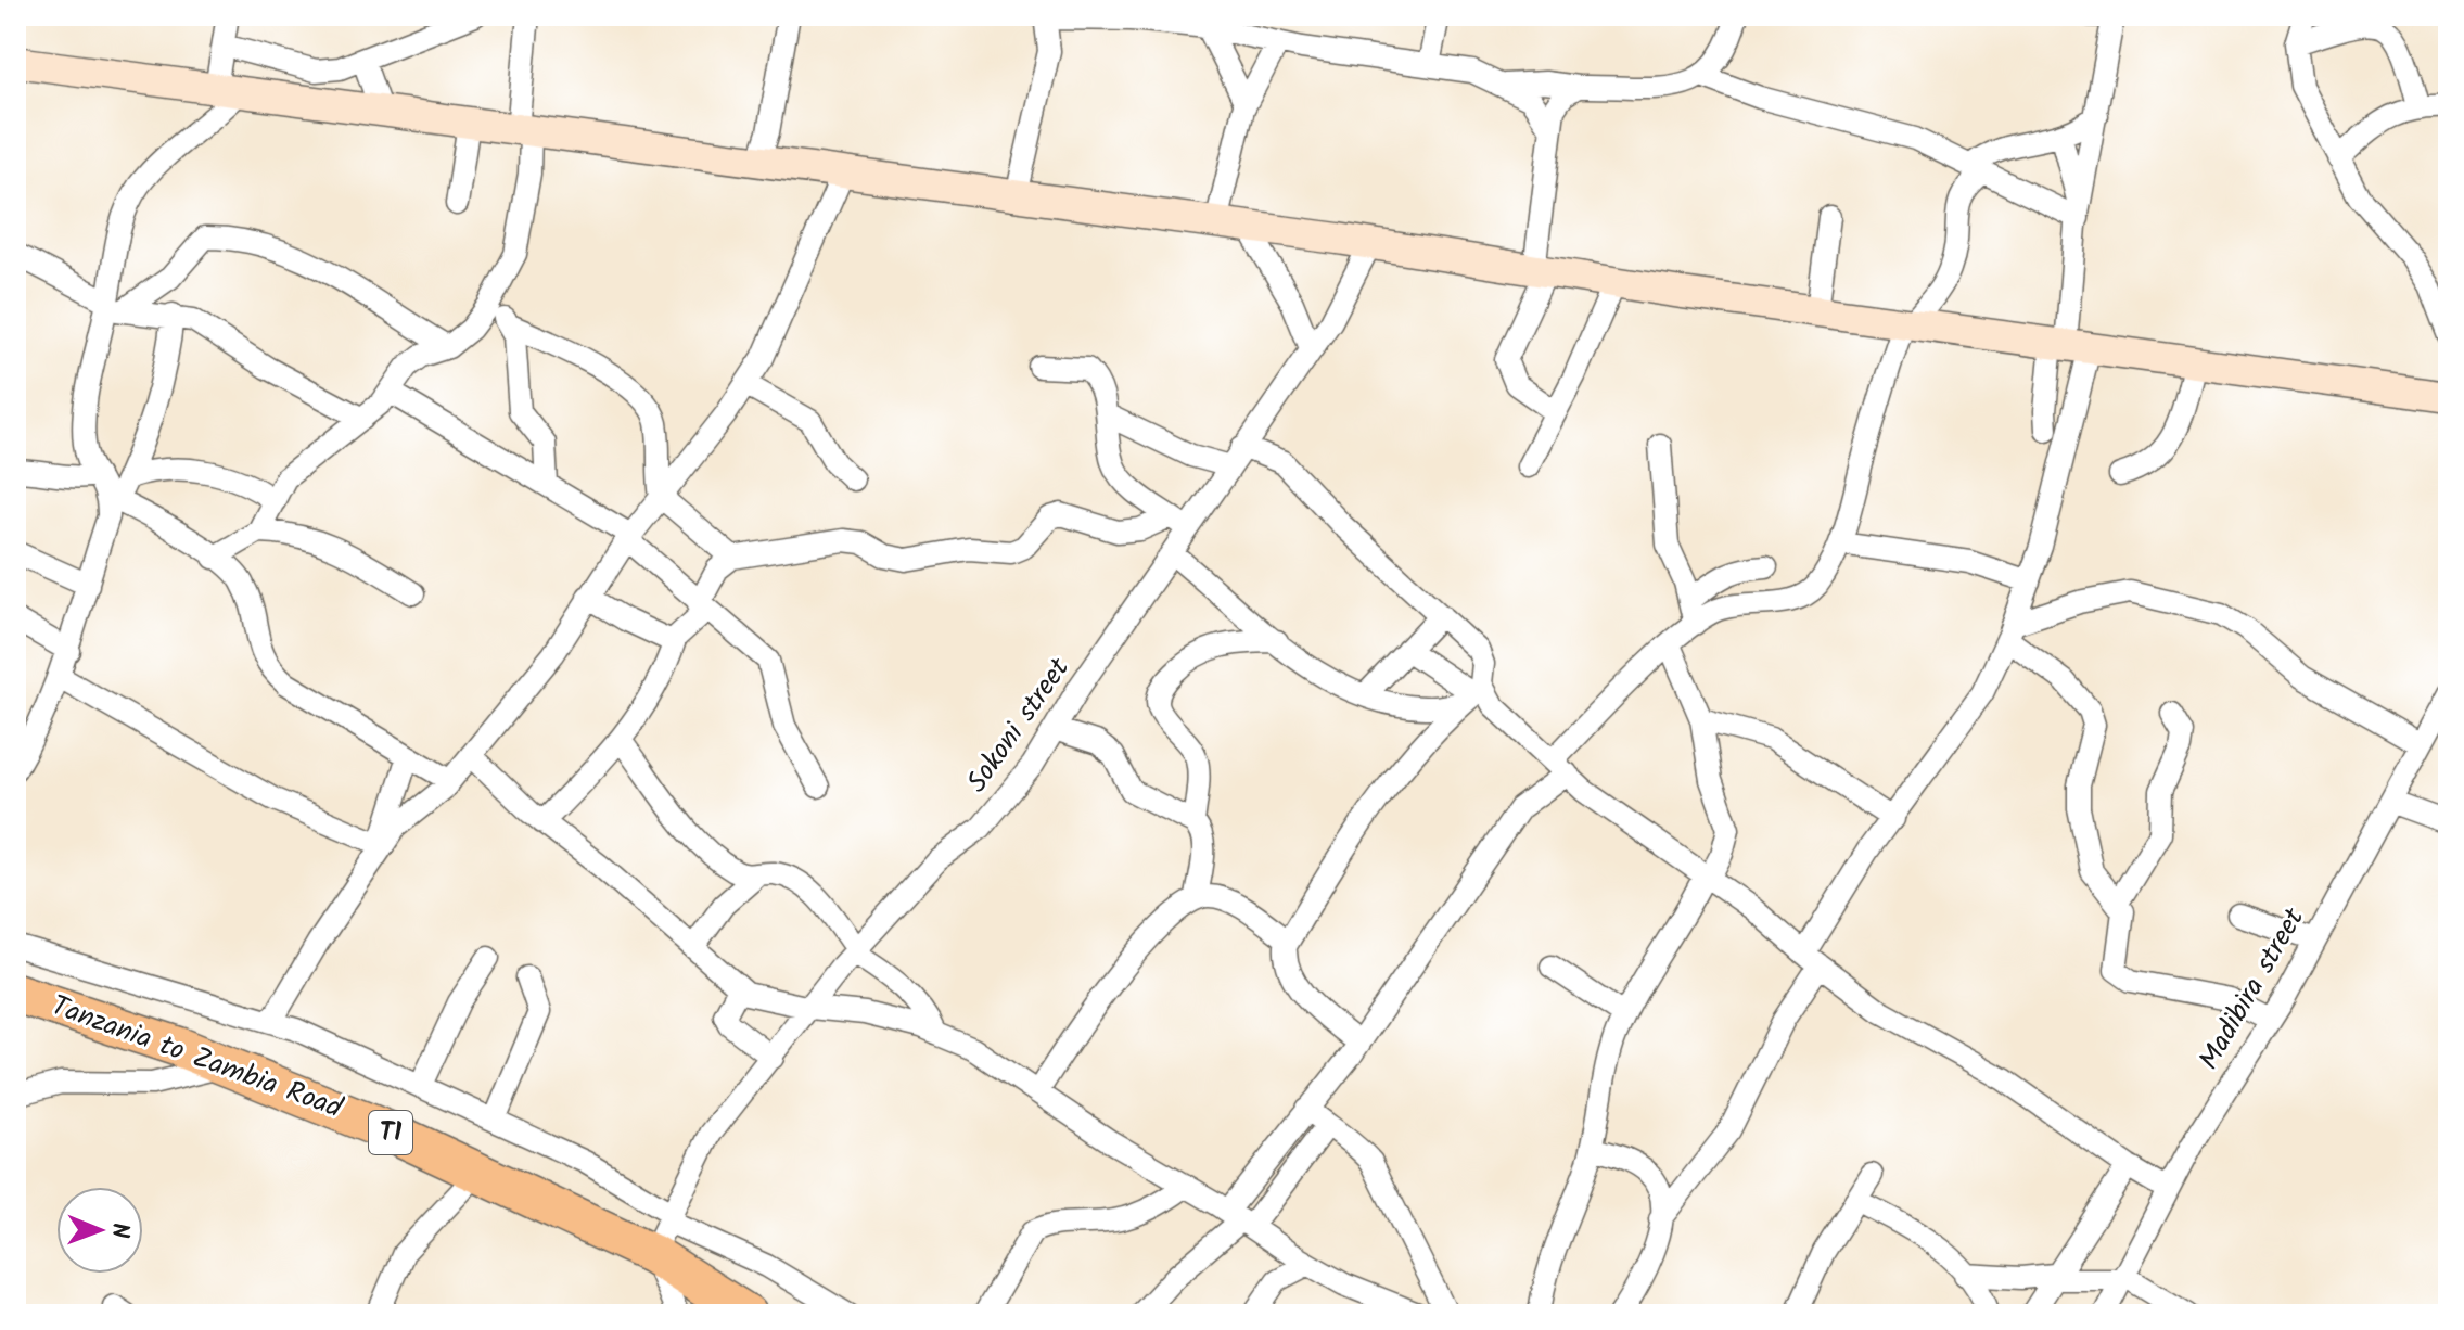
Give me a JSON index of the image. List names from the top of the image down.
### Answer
{
  "streets": {
    "highway": ["Tanzania to Zambia Road", "T1"],
    "street": ["Sokoni street", "Madibira street"]
  },
  "crossings": [
    ["Sokoni street", "Tanzania to Zambia Road"]
  ],
  "north": "right"
}
